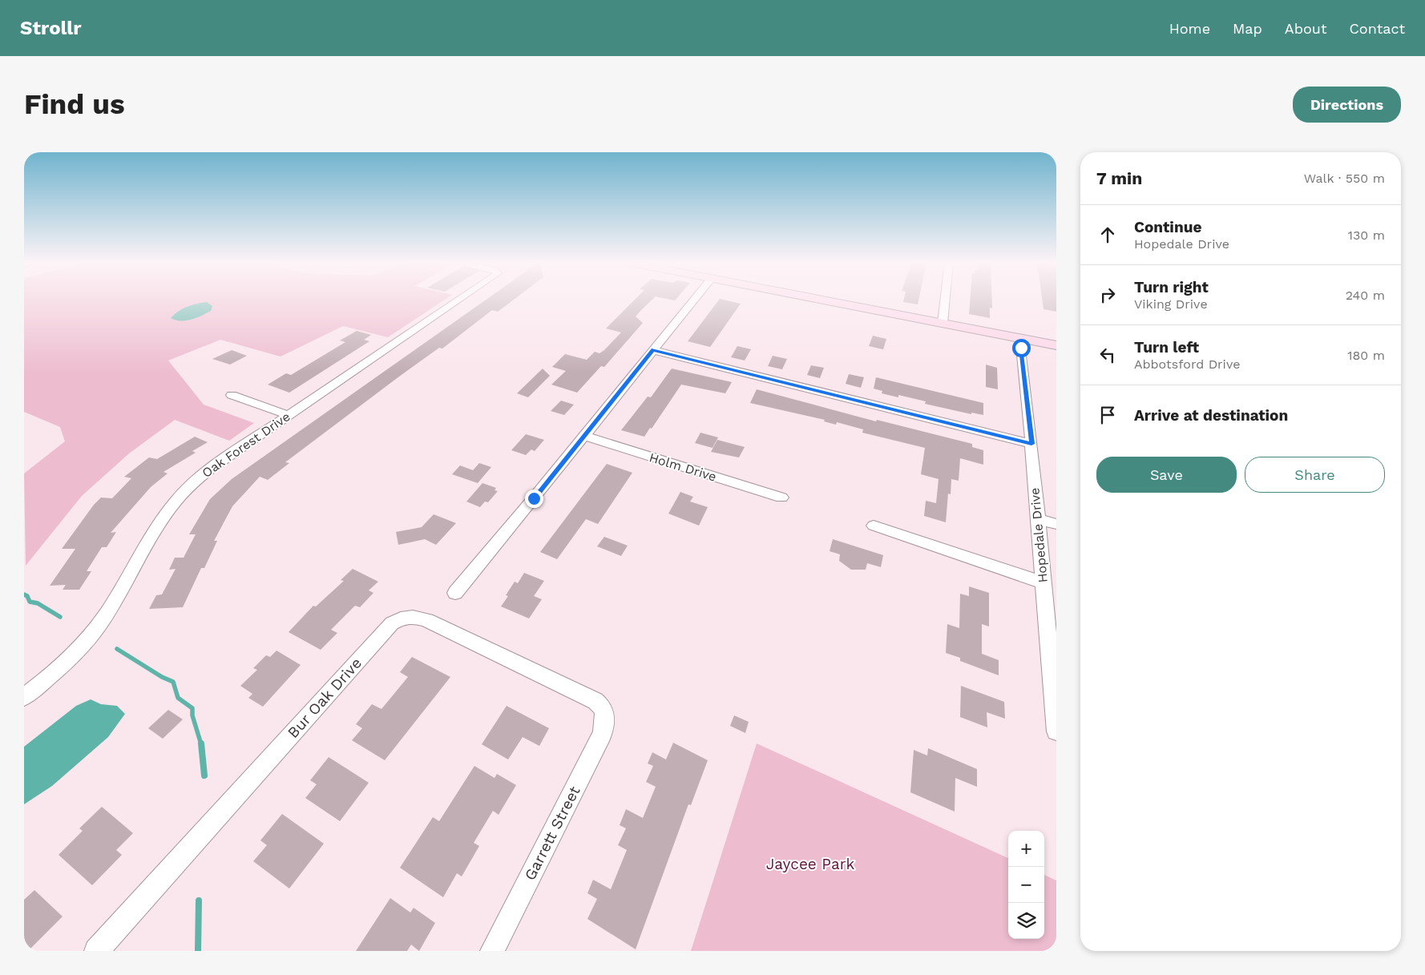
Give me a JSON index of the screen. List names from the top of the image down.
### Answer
{
  "streets": {
    "street": [
      "Oak Forest Drive",
      "Holm Drive",
      "Hopedale Drive",
      "Bur Oak Drive",
      "Garrett Street"
    ]
  },
  "crossings": [
    ["Bur Oak Drive", "Garrett Street"]
  ],
  "parks": ["Jaycee Park"],
  "page": {
    "header": "Strollr",
    "nav": [
      "Home",
      "Map",
      "About",
      "Contact"
    ],
    "buttons": [
      "Directions",
      ["Save", "Share"]
    ],
    "title": "Find us",
    "heading": ["7 min", "Walk · 550 m"],
    "list": [
      ["Continue", "Hopedale Drive", "130 m"],
      ["Turn right", "Viking Drive", "240 m"],
      ["Turn left", "Abbotsford Drive", "180 m"],
      "Arrive at destination"
    ],
    "map_buttons": ["+", "−"]
  }
}
